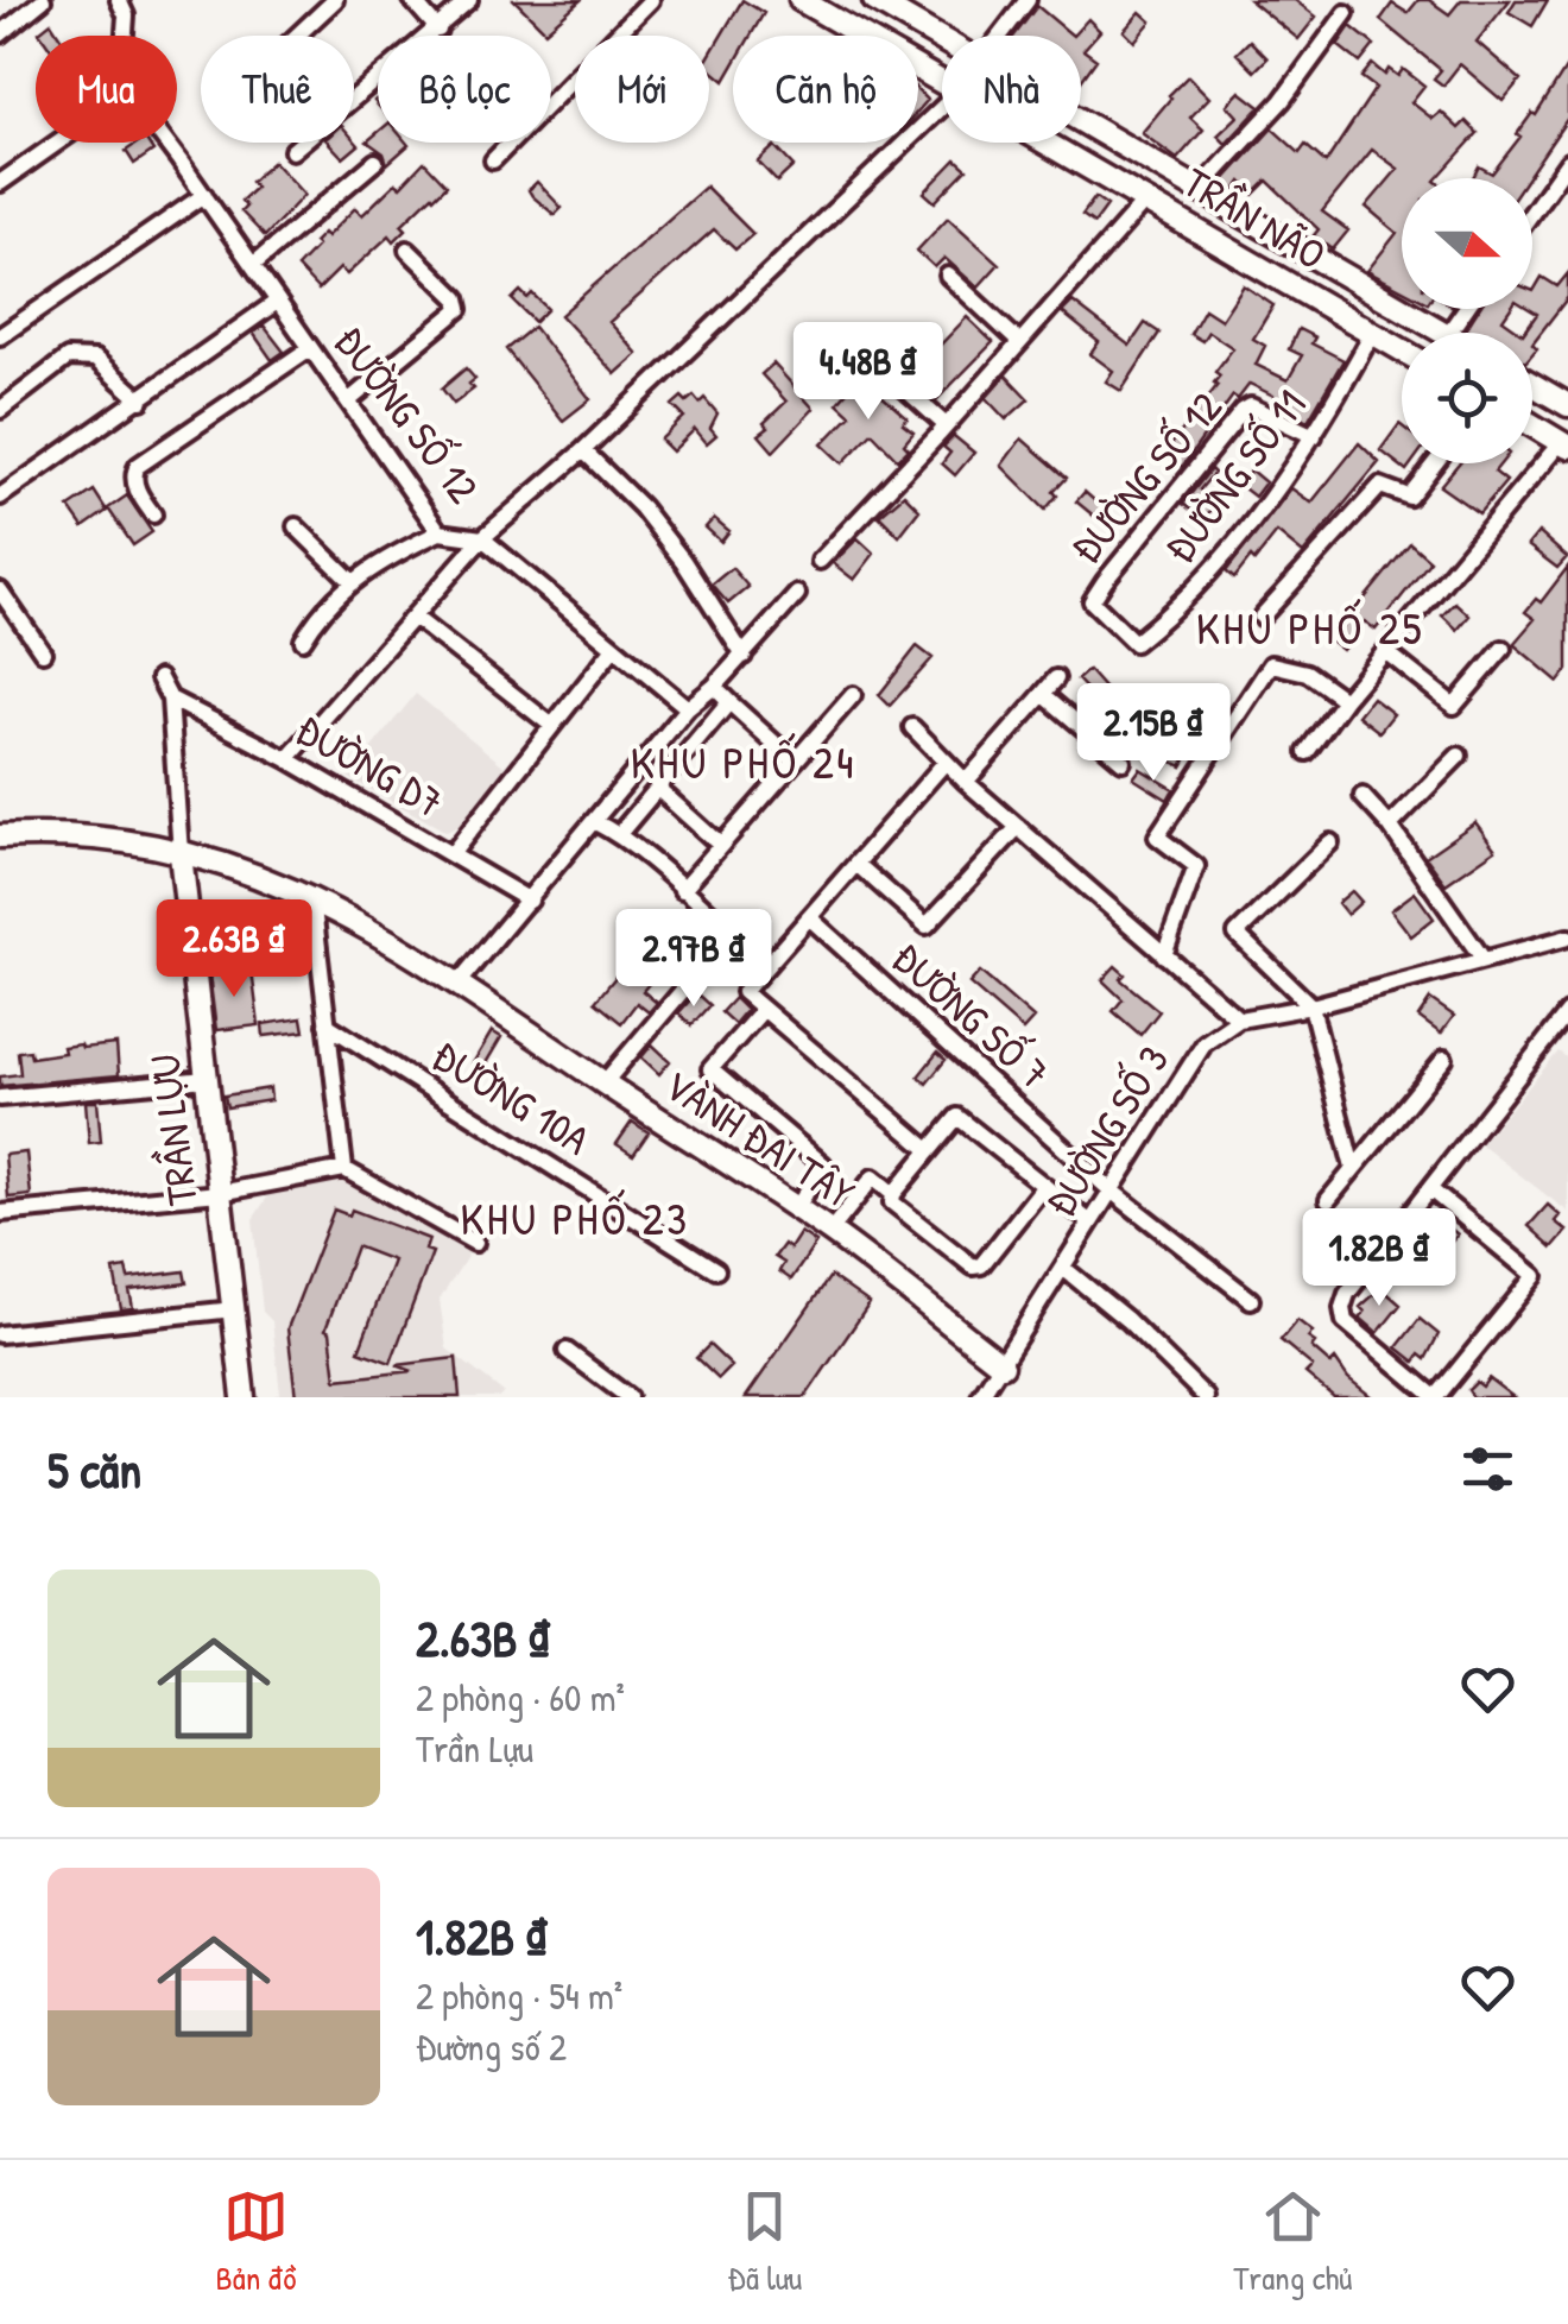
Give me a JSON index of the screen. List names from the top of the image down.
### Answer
{
  "streets": {
    "street": [
      "TRẦN NÃO",
      "ĐƯỜNG SỐ 12",
      "ĐƯỜNG SỐ 11",
      "ĐƯỜNG D7",
      "ĐƯỜNG SỐ 7",
      "ĐƯỜNG 10A",
      "TRẦN LỰU",
      "ĐƯỜNG SỐ 3",
      "VÀNH ĐAI TÂY"
    ]
  },
  "crossings": [
    ["TRẦN NÃO", "ĐƯỜNG SỐ 11"],
    ["ĐƯỜNG SỐ 12", "ĐƯỜNG SỐ 11"],
    ["ĐƯỜNG SỐ 7", "ĐƯỜNG SỐ 3"],
    ["TRẦN LỰU", "VÀNH ĐAI TÂY"],
    ["ĐƯỜNG SỐ 3", "VÀNH ĐAI TÂY"]
  ],
  "districts": ["KHU PHỐ 25", "KHU PHỐ 24", "KHU PHỐ 23"],
  "north": "right",
  "page": {
    "chip": [
      "Mua",
      "Thuê",
      "Bộ lọc",
      "Mới",
      "Căn hộ",
      "Nhà"
    ],
    "price": [
      "4.48B ₫",
      "2.15B ₫",
      "2.63B ₫",
      "2.97B ₫",
      "1.82B ₫"
    ],
    "heading": "5 căn",
    "list": [
      {
        "name": "2.63B ₫",
        "note": "2 phòng · 60 m² · Trần Lựu"
      },
      {
        "name": "1.82B ₫",
        "note": "2 phòng · 54 m² · Đường số 2"
      }
    ],
    "tabs": ["Bản đồ", "Đã lưu", "Trang chủ"]
  }
}
